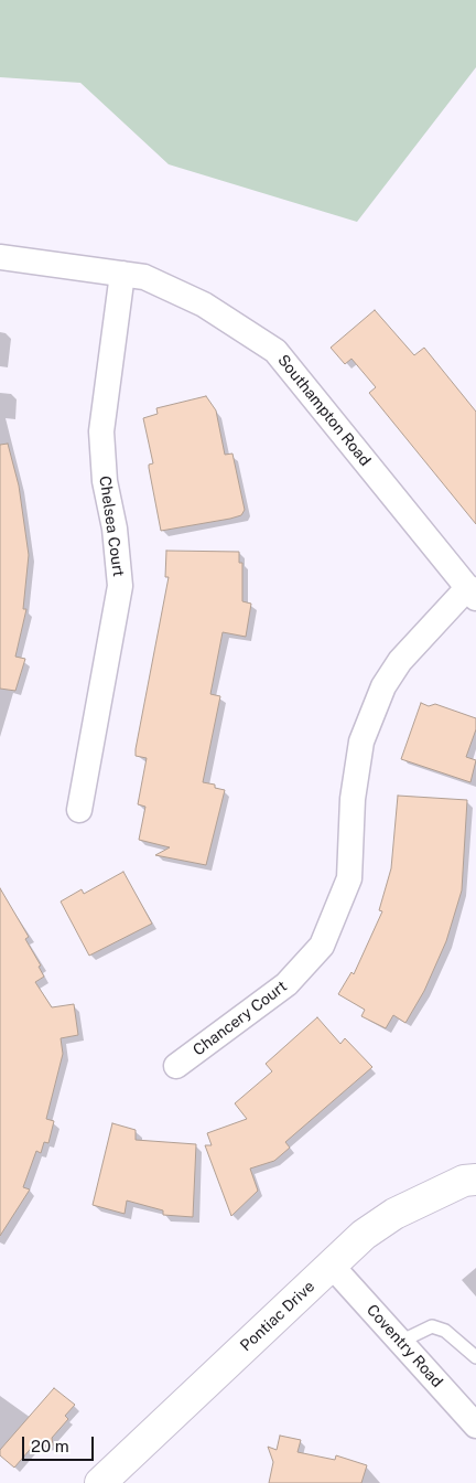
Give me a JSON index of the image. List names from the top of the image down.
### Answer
{
  "streets": {
    "main road": ["Pontiac Drive"],
    "street": [
      "Southampton Road",
      "Chelsea Court",
      "Chancery Court",
      "Coventry Road"
    ]
  },
  "crossings": [
    ["Southampton Road", "Chelsea Court"],
    ["Southampton Road", "Chancery Court"],
    ["Pontiac Drive", "Coventry Road"]
  ],
  "scale_bar": "20 m"
}
